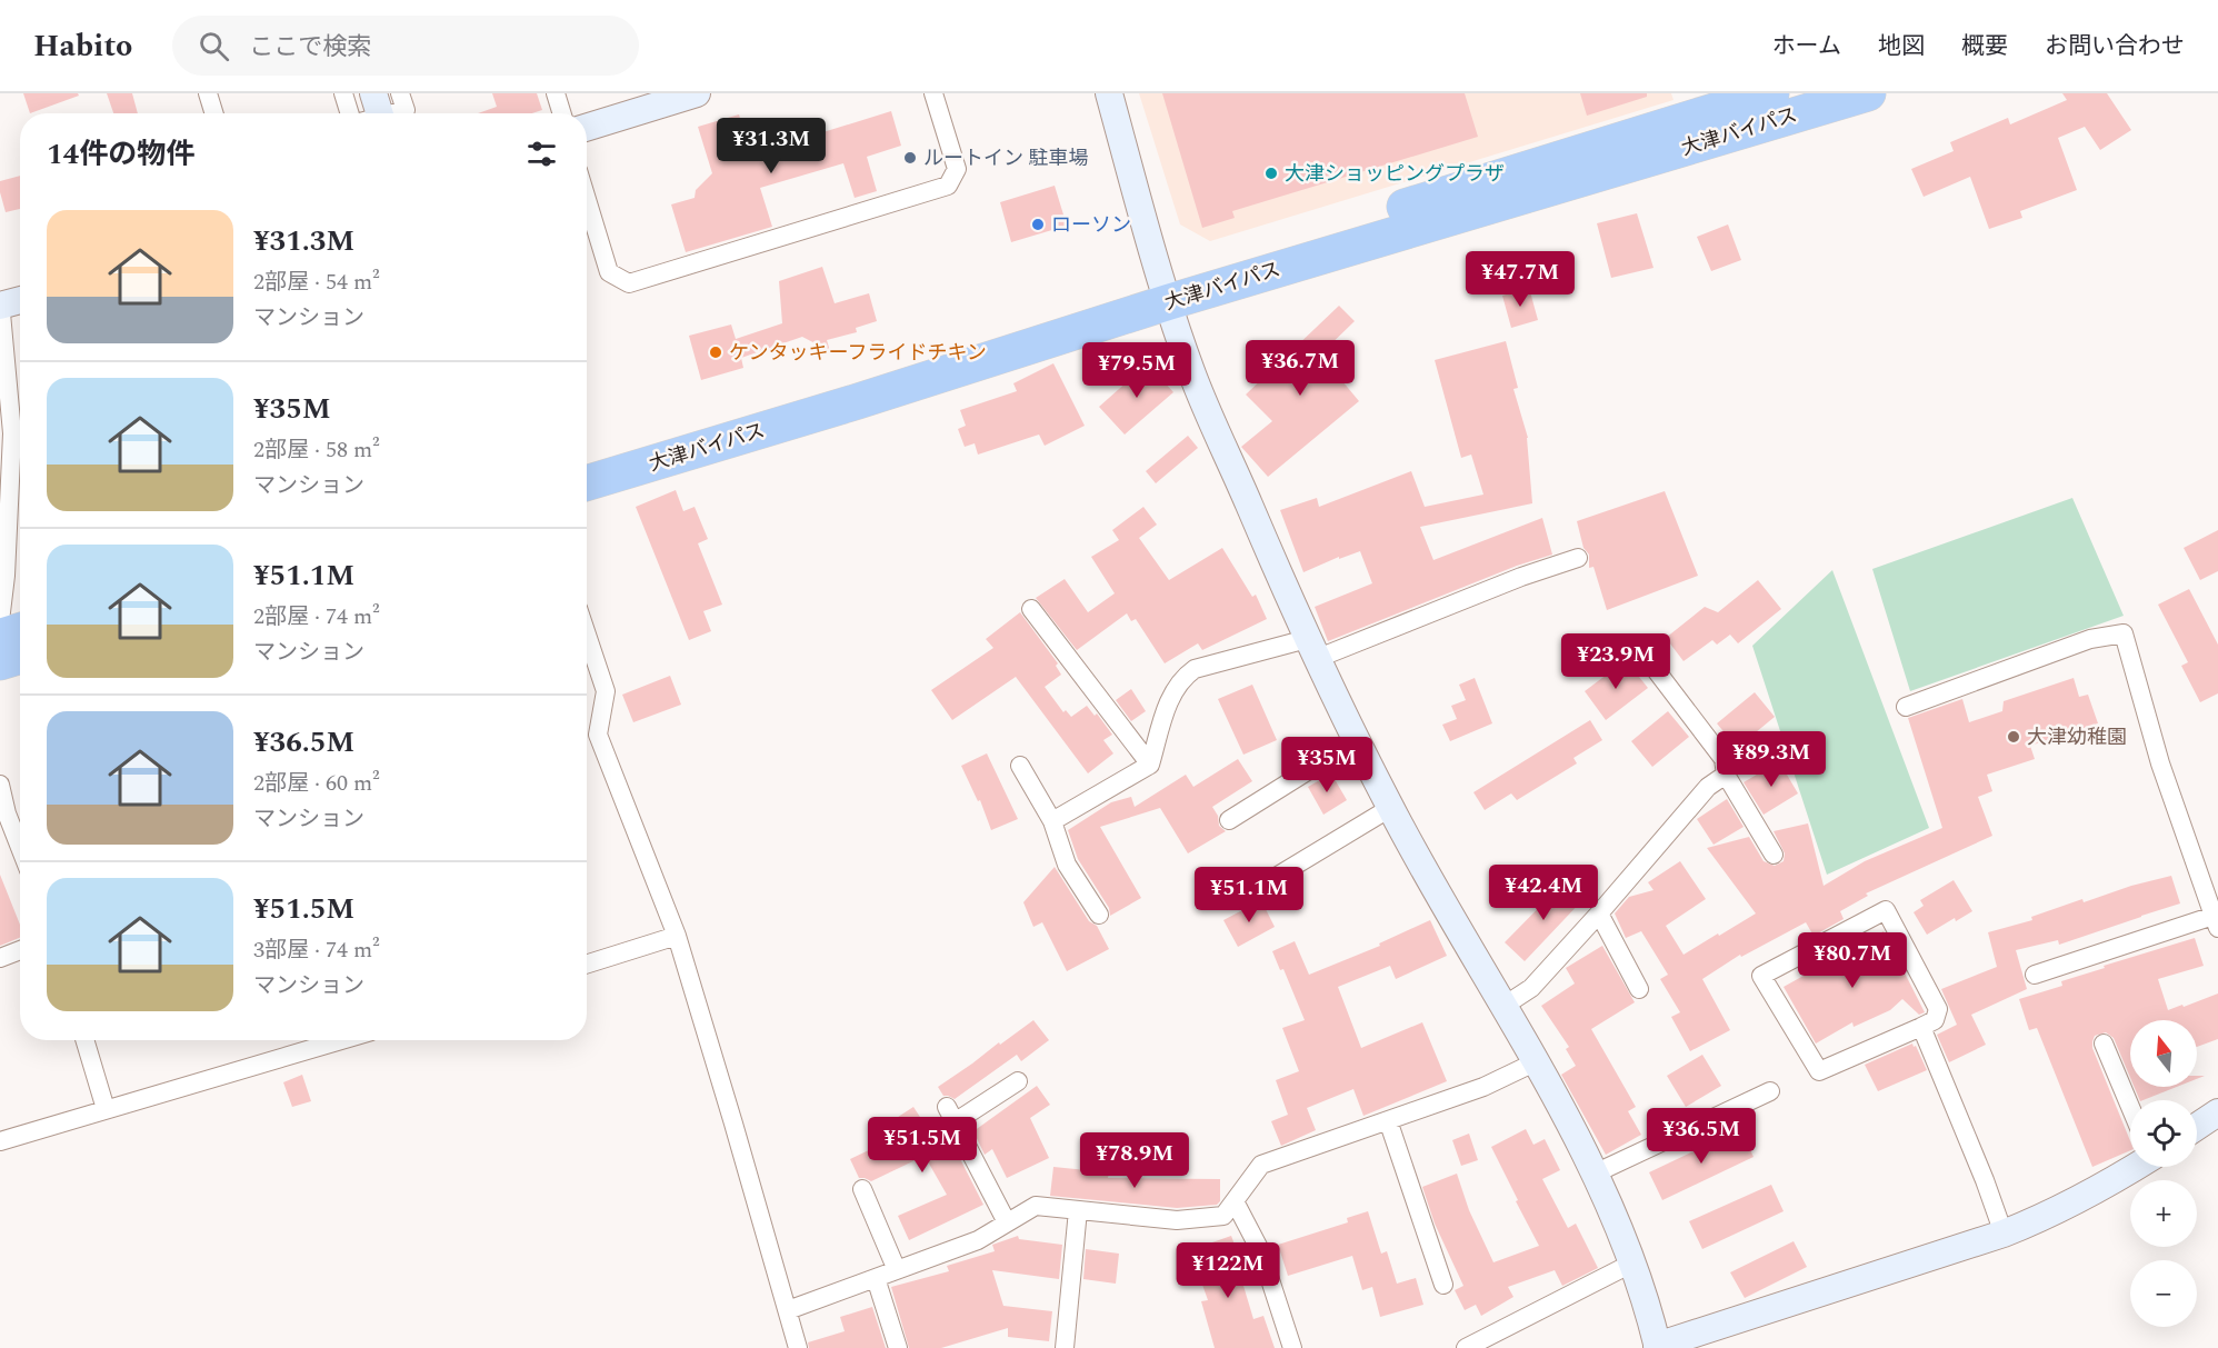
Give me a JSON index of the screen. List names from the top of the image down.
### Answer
{
  "streets": {
    "highway": ["大津バイパス"]
  },
  "places": [
    "ルートイン 駐車場",
    "大津ショッピングプラザ",
    "ローソン",
    "ケンタッキーフライドチキン",
    "大津幼稚園"
  ],
  "north": "top",
  "page": {
    "header": "Habito",
    "search": "ここで検索",
    "nav": [
      "ホーム",
      "地図",
      "概要",
      "お問い合わせ"
    ],
    "heading": "14件の物件",
    "price": [
      "¥31.3M",
      "¥47.7M",
      "¥36.7M",
      "¥79.5M",
      "¥23.9M",
      "¥89.3M",
      "¥35M",
      "¥42.4M",
      "¥51.1M",
      "¥80.7M",
      "¥36.5M",
      "¥51.5M",
      "¥78.9M",
      "¥122M"
    ],
    "list": [
      {
        "name": "¥31.3M",
        "note": "2部屋 · 54 m² · マンション"
      },
      {
        "name": "¥35M",
        "note": "2部屋 · 58 m² · マンション"
      },
      {
        "name": "¥51.1M",
        "note": "2部屋 · 74 m² · マンション"
      },
      {
        "name": "¥36.5M",
        "note": "2部屋 · 60 m² · マンション"
      },
      {
        "name": "¥51.5M",
        "note": "3部屋 · 74 m² · マンション"
      }
    ],
    "map_buttons": ["+", "−"]
  }
}
